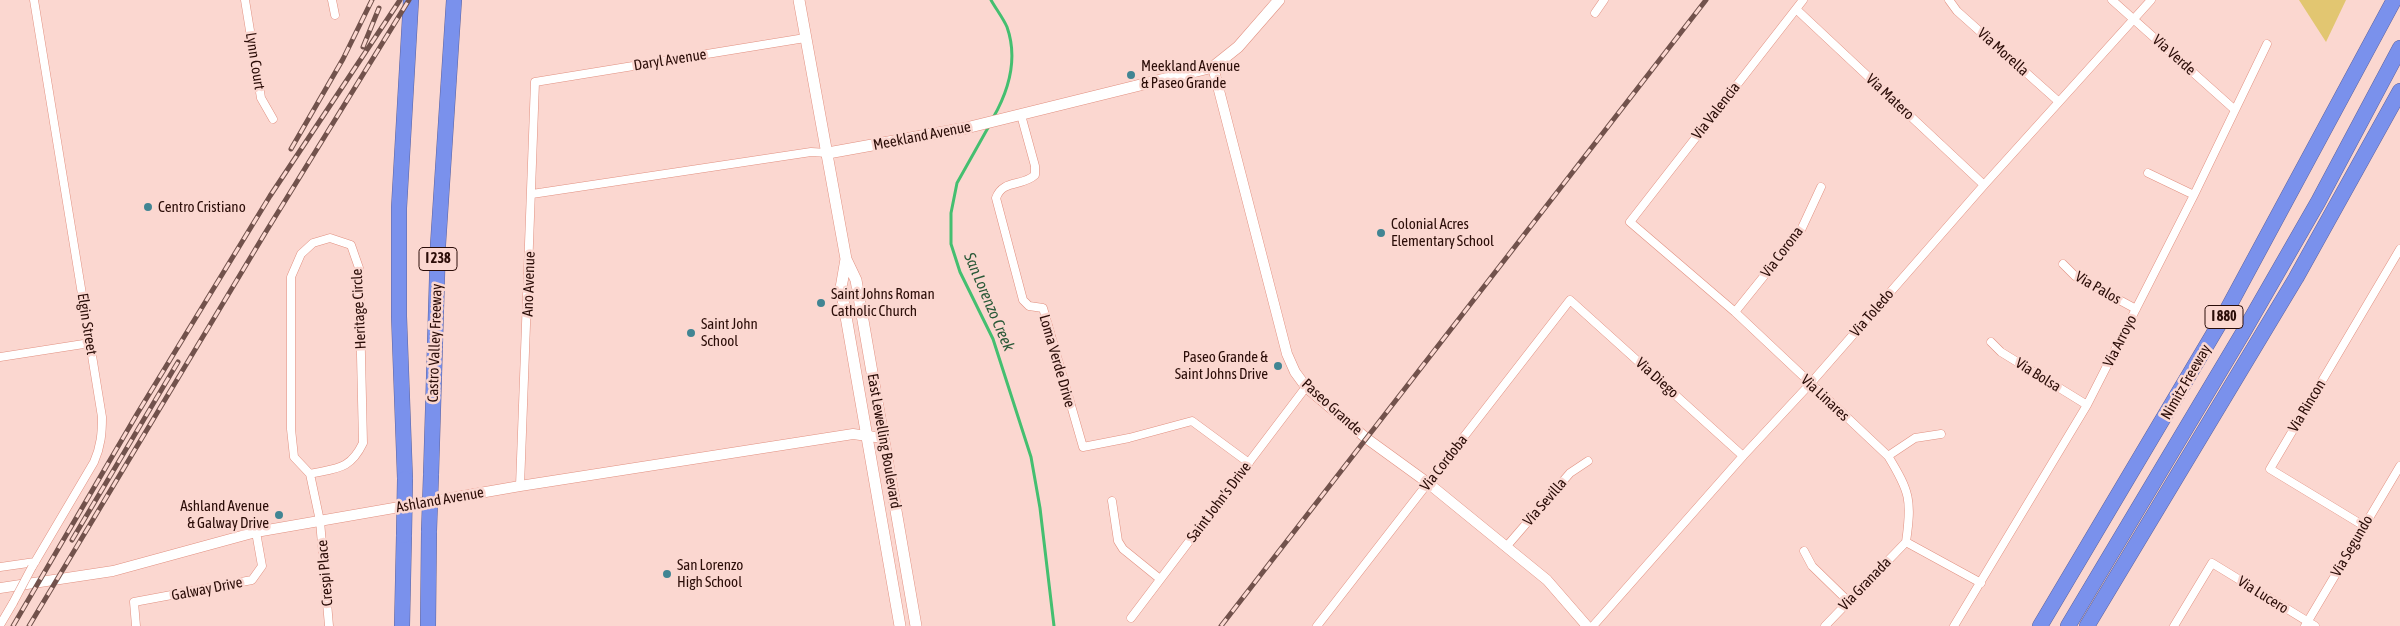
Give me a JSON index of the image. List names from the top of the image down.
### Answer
{
  "streets": {
    "highway": [
      "I 238",
      "I 880",
      "Castro Valley Freeway",
      "Nimitz Freeway"
    ],
    "main road": ["Meekland Avenue", "East Lewelling Boulevard"],
    "street": [
      "Via Morella",
      "Via Verde",
      "Daryl Avenue",
      "Lynn Court",
      "Via Matero",
      "Via Valencia",
      "Via Corona",
      "Ano Avenue",
      "Via Palos",
      "Heritage Circle",
      "Via Toledo",
      "Elgin Street",
      "Via Arroyo",
      "Loma Verde Drive",
      "Via Bolsa",
      "Via Diego",
      "Via Linares",
      "Via Rincon",
      "Paseo Grande",
      "Via Cordoba",
      "Ashland Avenue",
      "Saint John's Drive",
      "Via Sevilla",
      "Via Segundo",
      "Crespi Place",
      "Via Granada",
      "Galway Drive",
      "Via Lucero"
    ]
  },
  "crossings": [
    ["Via Morella", "Via Toledo"],
    ["Via Verde", "Via Toledo"],
    ["Via Verde", "Via Arroyo"],
    ["Daryl Avenue", "Ano Avenue"],
    ["Daryl Avenue", "East Lewelling Boulevard"],
    ["Via Matero", "Via Valencia"],
    ["Via Matero", "Via Toledo"],
    ["Via Valencia", "Via Linares"],
    ["Meekland Avenue", "Ano Avenue"],
    ["Meekland Avenue", "Loma Verde Drive"],
    ["Meekland Avenue", "Paseo Grande"],
    ["Meekland Avenue", "East Lewelling Boulevard"],
    ["Via Corona", "Via Linares"],
    ["Ano Avenue", "Ashland Avenue"],
    ["Via Palos", "Via Arroyo"],
    ["Heritage Circle", "Ashland Avenue"],
    ["Heritage Circle", "Crespi Place"],
    ["Via Toledo", "Via Diego"],
    ["Via Toledo", "Via Linares"],
    ["Via Arroyo", "Via Bolsa"],
    ["Loma Verde Drive", "Saint John's Drive"],
    ["Via Diego", "Via Cordoba"],
    ["Via Linares", "Via Granada"],
    ["Via Rincon", "Via Segundo"],
    ["Paseo Grande", "Via Cordoba"],
    ["Paseo Grande", "Saint John's Drive"],
    ["Paseo Grande", "Via Sevilla"],
    ["East Lewelling Boulevard", "Ashland Avenue"],
    ["Ashland Avenue", "Crespi Place"],
    ["Ashland Avenue", "Galway Drive"],
    ["Via Segundo", "Via Lucero"]
  ],
  "water": ["San Lorenzo Creek"],
  "places": [
    "Meekland Avenue & Paseo Grande",
    "Centro Cristiano",
    "Colonial Acres Elementary School",
    "Saint Johns Roman Catholic Church",
    "Saint John School",
    "Paseo Grande & Saint Johns Drive",
    "Ashland Avenue & Galway Drive",
    "San Lorenzo High School"
  ]
}
